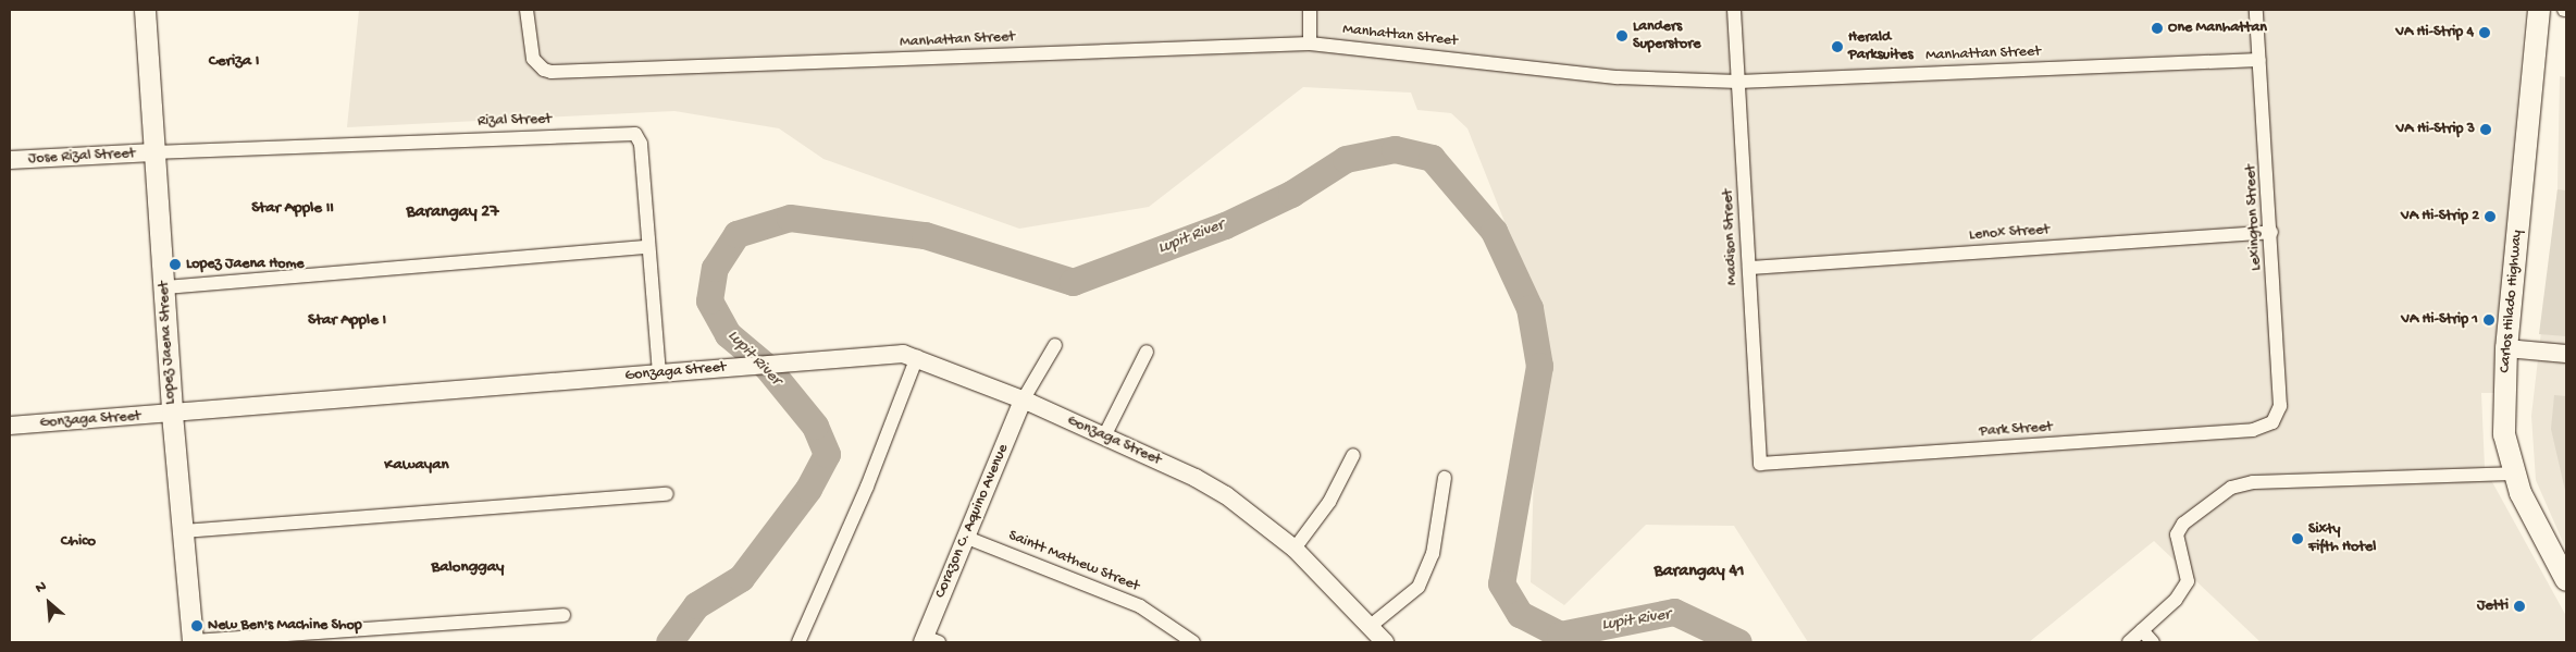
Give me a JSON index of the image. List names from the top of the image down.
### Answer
{
  "streets": {
    "main road": ["Carlos Hilado Highway", "Lopez Jaena Street"],
    "street": [
      "Manhattan Street",
      "Rizal Street",
      "Jose Rizal Street",
      "Lexington Street",
      "Lenox Street",
      "Madison Street",
      "Gonzaga Street",
      "Park Street",
      "Corazon C. Aquino Avenue",
      "Saintt Mathew Street"
    ]
  },
  "crossings": [
    ["Manhattan Street", "Lexington Street"],
    ["Manhattan Street", "Madison Street"],
    ["Rizal Street", "Jose Rizal Street"],
    ["Rizal Street", "Lopez Jaena Street"],
    ["Rizal Street", "Gonzaga Street"],
    ["Jose Rizal Street", "Lopez Jaena Street"],
    ["Lexington Street", "Lenox Street"],
    ["Lexington Street", "Park Street"],
    ["Lenox Street", "Madison Street"],
    ["Madison Street", "Park Street"],
    ["Lopez Jaena Street", "Gonzaga Street"],
    ["Gonzaga Street", "Corazon C. Aquino Avenue"],
    ["Corazon C. Aquino Avenue", "Saintt Mathew Street"]
  ],
  "districts": [
    "Ceriza I",
    "Star Apple II",
    "Barangay 27",
    "Star Apple I",
    "Kawayan",
    "Chico",
    "Balonggay",
    "Barangay 41"
  ],
  "water": ["Lupit River"],
  "places": [
    "One Manhattan",
    "VA Hi-Strip 4",
    "Landers Superstore",
    "Herald Parksuites",
    "VA Hi-Strip 3",
    "VA Hi-Strip 2",
    "Lopez Jaena Home",
    "VA Hi-Strip 1",
    "Sixty Fifth Hotel",
    "Jetti",
    "New Ben's Machine Shop"
  ],
  "north": "top left"
}
